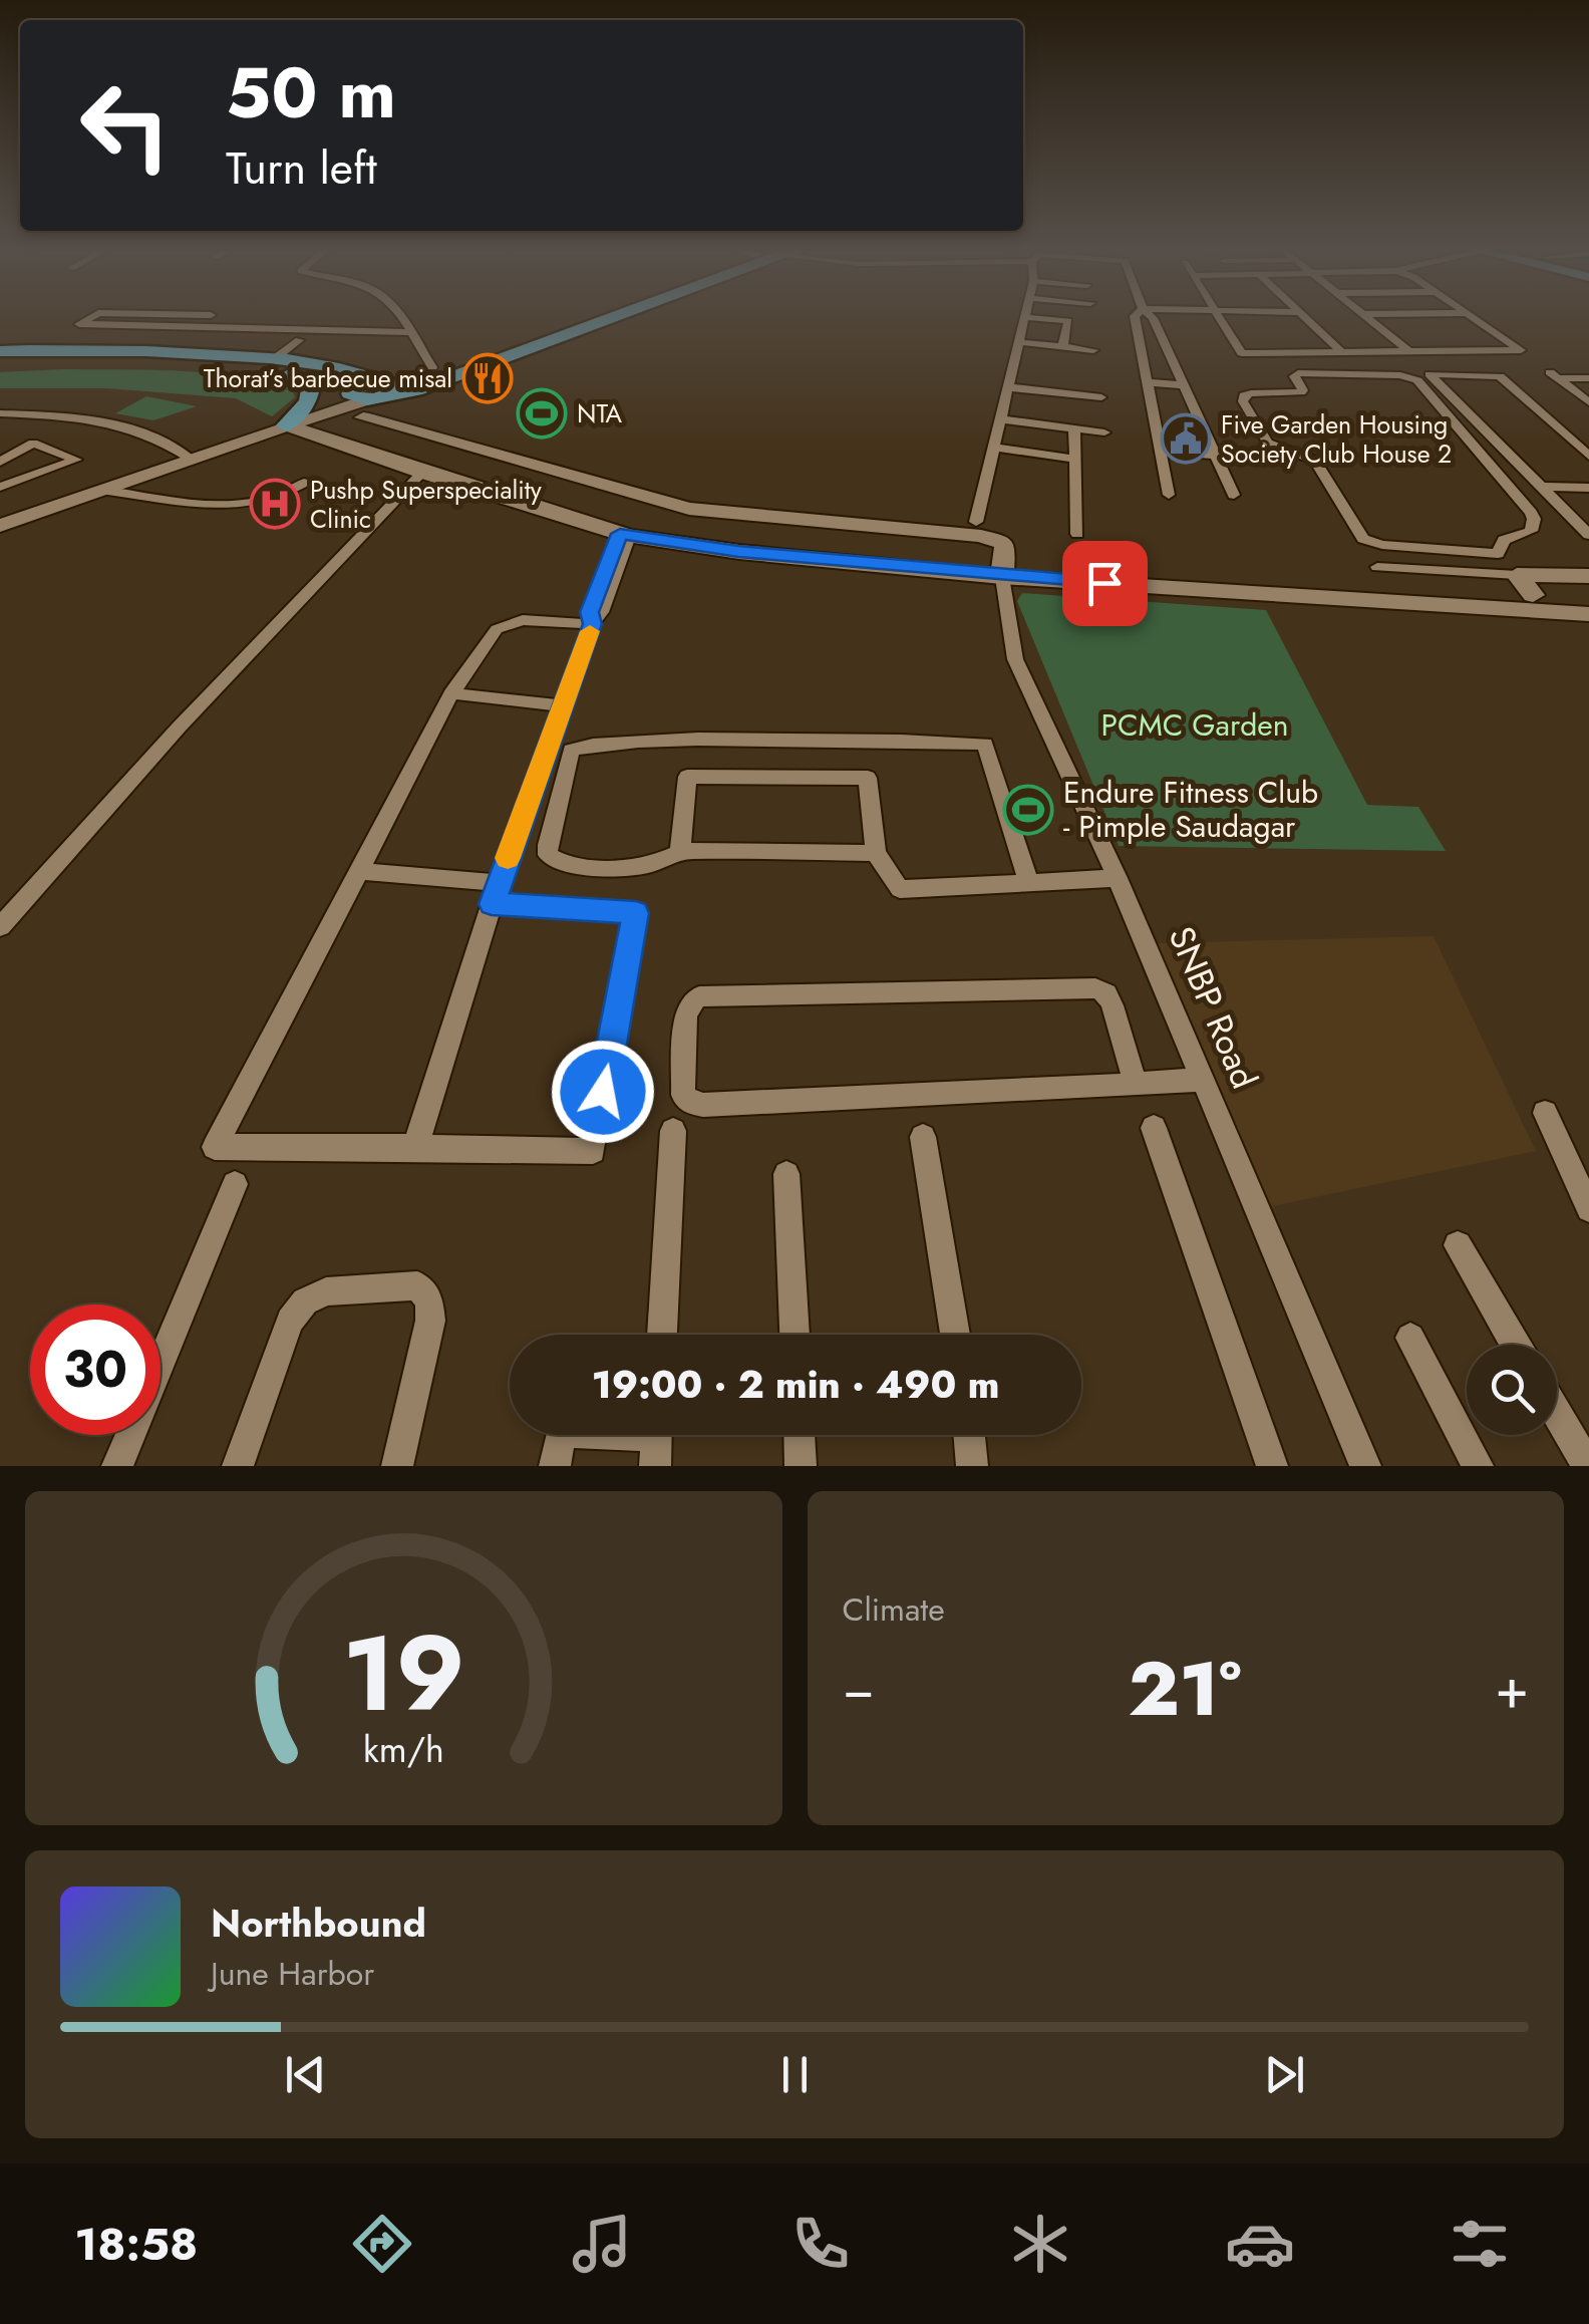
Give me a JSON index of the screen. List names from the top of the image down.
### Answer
{
  "streets": {
    "street": ["SNBP Road"]
  },
  "parks": ["PCMC Garden"],
  "places": {
    "restaurant": ["Thorat’s barbecue misal"],
    "sports": ["NTA", "Endure Fitness Club - Pimple Saudagar"],
    "public building": ["Five Garden Housing Society Club House 2"],
    "hospital": ["Pushp Superspeciality Clinic"]
  },
  "page": {
    "turn": ["50 m", "Turn left"],
    "limit": "30",
    "trip": "19:00 · 2 min · 490 m",
    "tile": "Climate",
    "heat": ["−", "21°", "+"],
    "song": ["Northbound", "June Harbor"],
    "tabs": "18:58",
    "gauge": ["19", "km/h"]
  }
}
